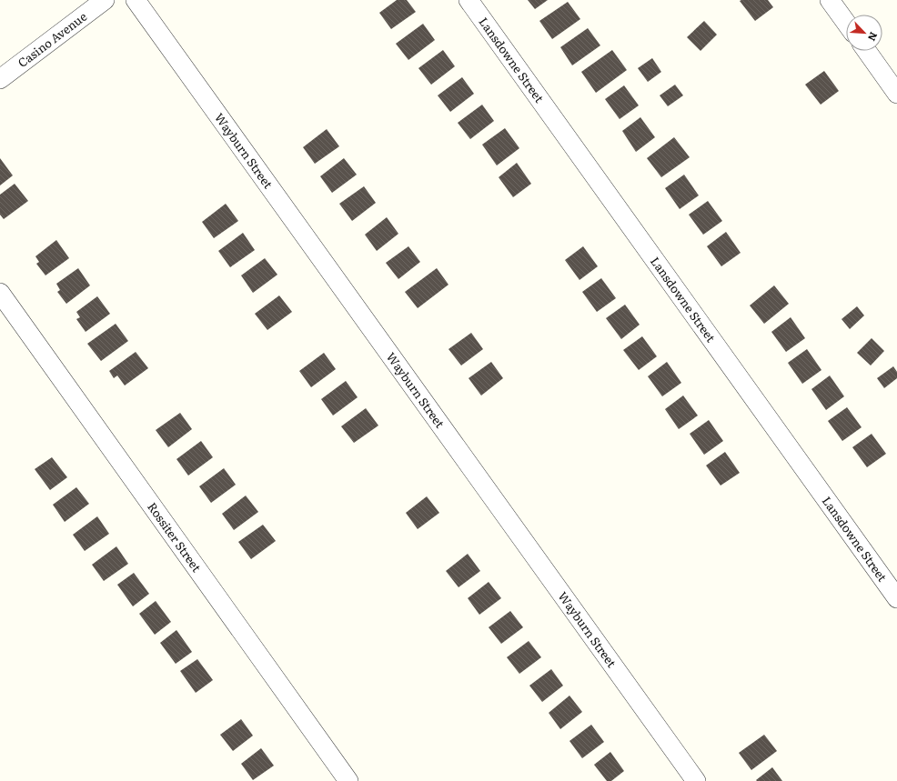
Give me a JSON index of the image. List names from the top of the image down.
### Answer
{
  "streets": {
    "street": [
      "Casino Avenue",
      "Lansdowne Street",
      "Wayburn Street",
      "Rossiter Street"
    ]
  },
  "north": "bottom right"
}
